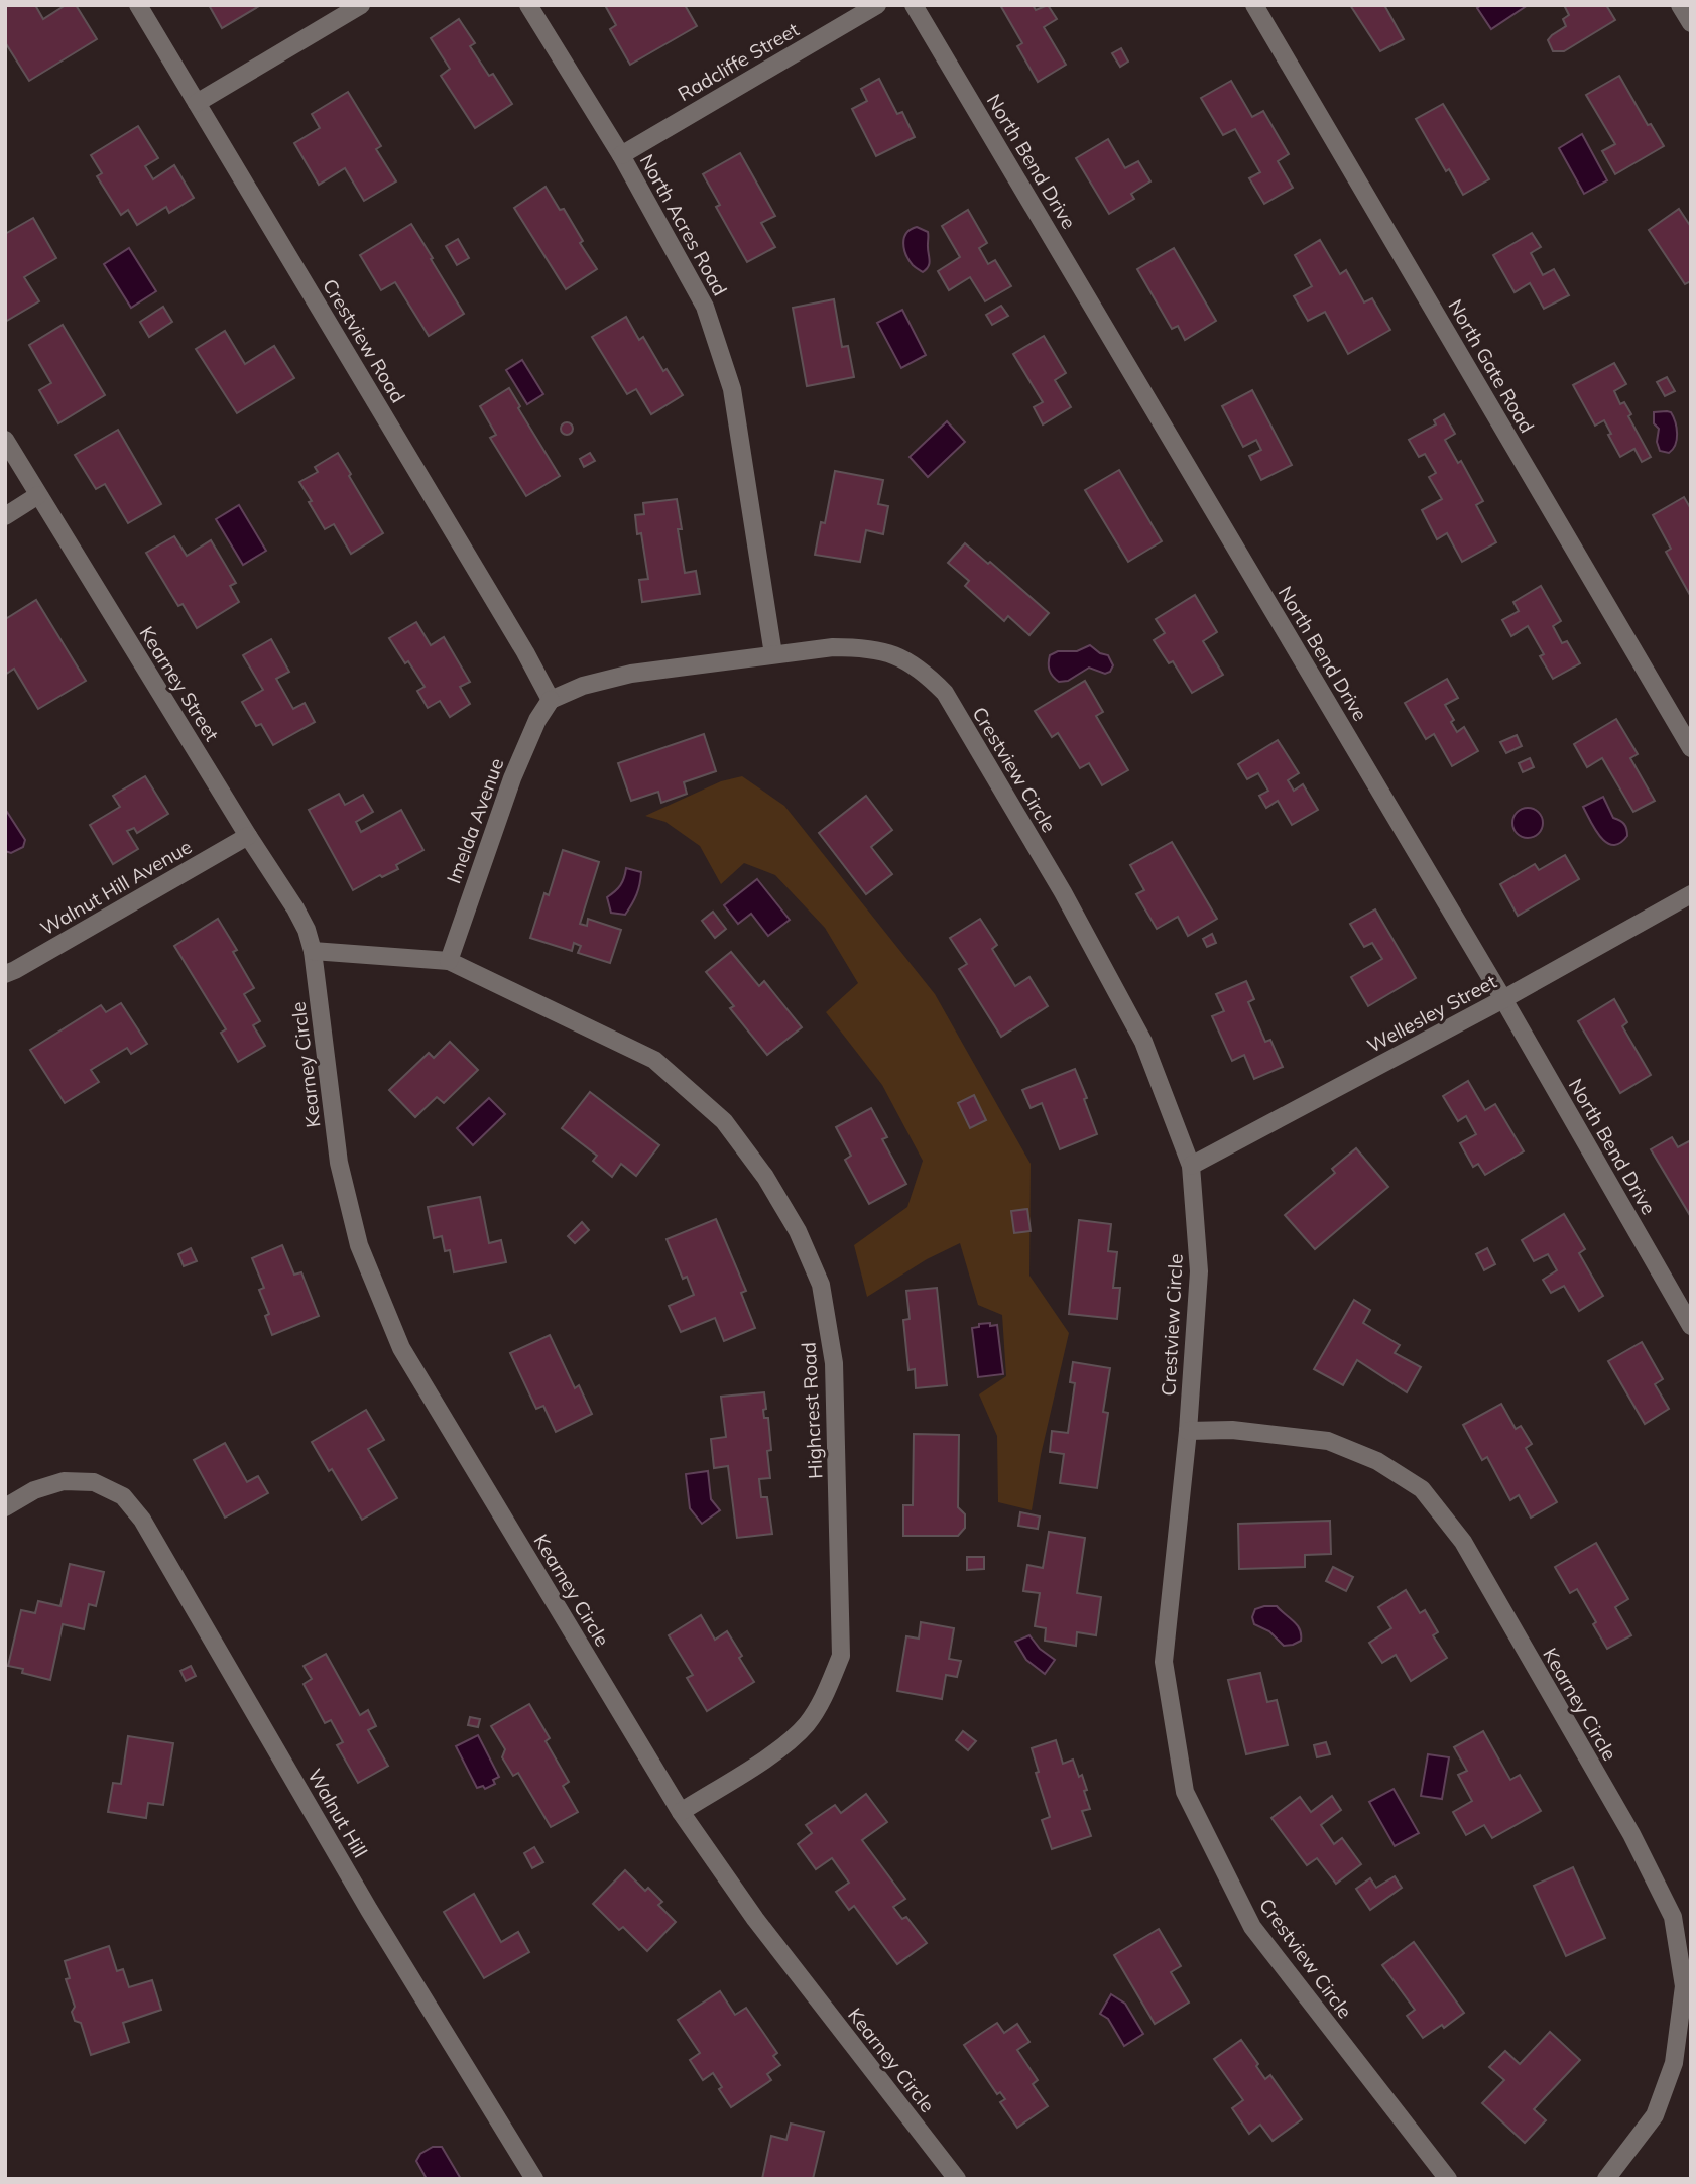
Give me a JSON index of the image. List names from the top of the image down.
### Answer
{
  "streets": {
    "street": [
      "Radcliffe Street",
      "North Bend Drive",
      "North Acres Road",
      "Crestview Road",
      "North Gate Road",
      "Kearney Street",
      "Crestview Circle",
      "Imelda Avenue",
      "Walnut Hill Avenue",
      "Wellesley Street",
      "Kearney Circle",
      "Highcrest Road",
      "Walnut Hill"
    ]
  },
  "crossings": [
    ["Radcliffe Street", "North Acres Road"],
    ["North Bend Drive", "Wellesley Street"],
    ["North Acres Road", "Crestview Circle"],
    ["Crestview Road", "Crestview Circle"],
    ["Crestview Road", "Imelda Avenue"],
    ["Kearney Street", "Walnut Hill Avenue"],
    ["Kearney Street", "Kearney Circle"],
    ["Kearney Street", "Highcrest Road"],
    ["Crestview Circle", "Imelda Avenue"],
    ["Crestview Circle", "Wellesley Street"],
    ["Crestview Circle", "Kearney Circle"],
    ["Imelda Avenue", "Highcrest Road"],
    ["Kearney Circle", "Highcrest Road"]
  ]
}
